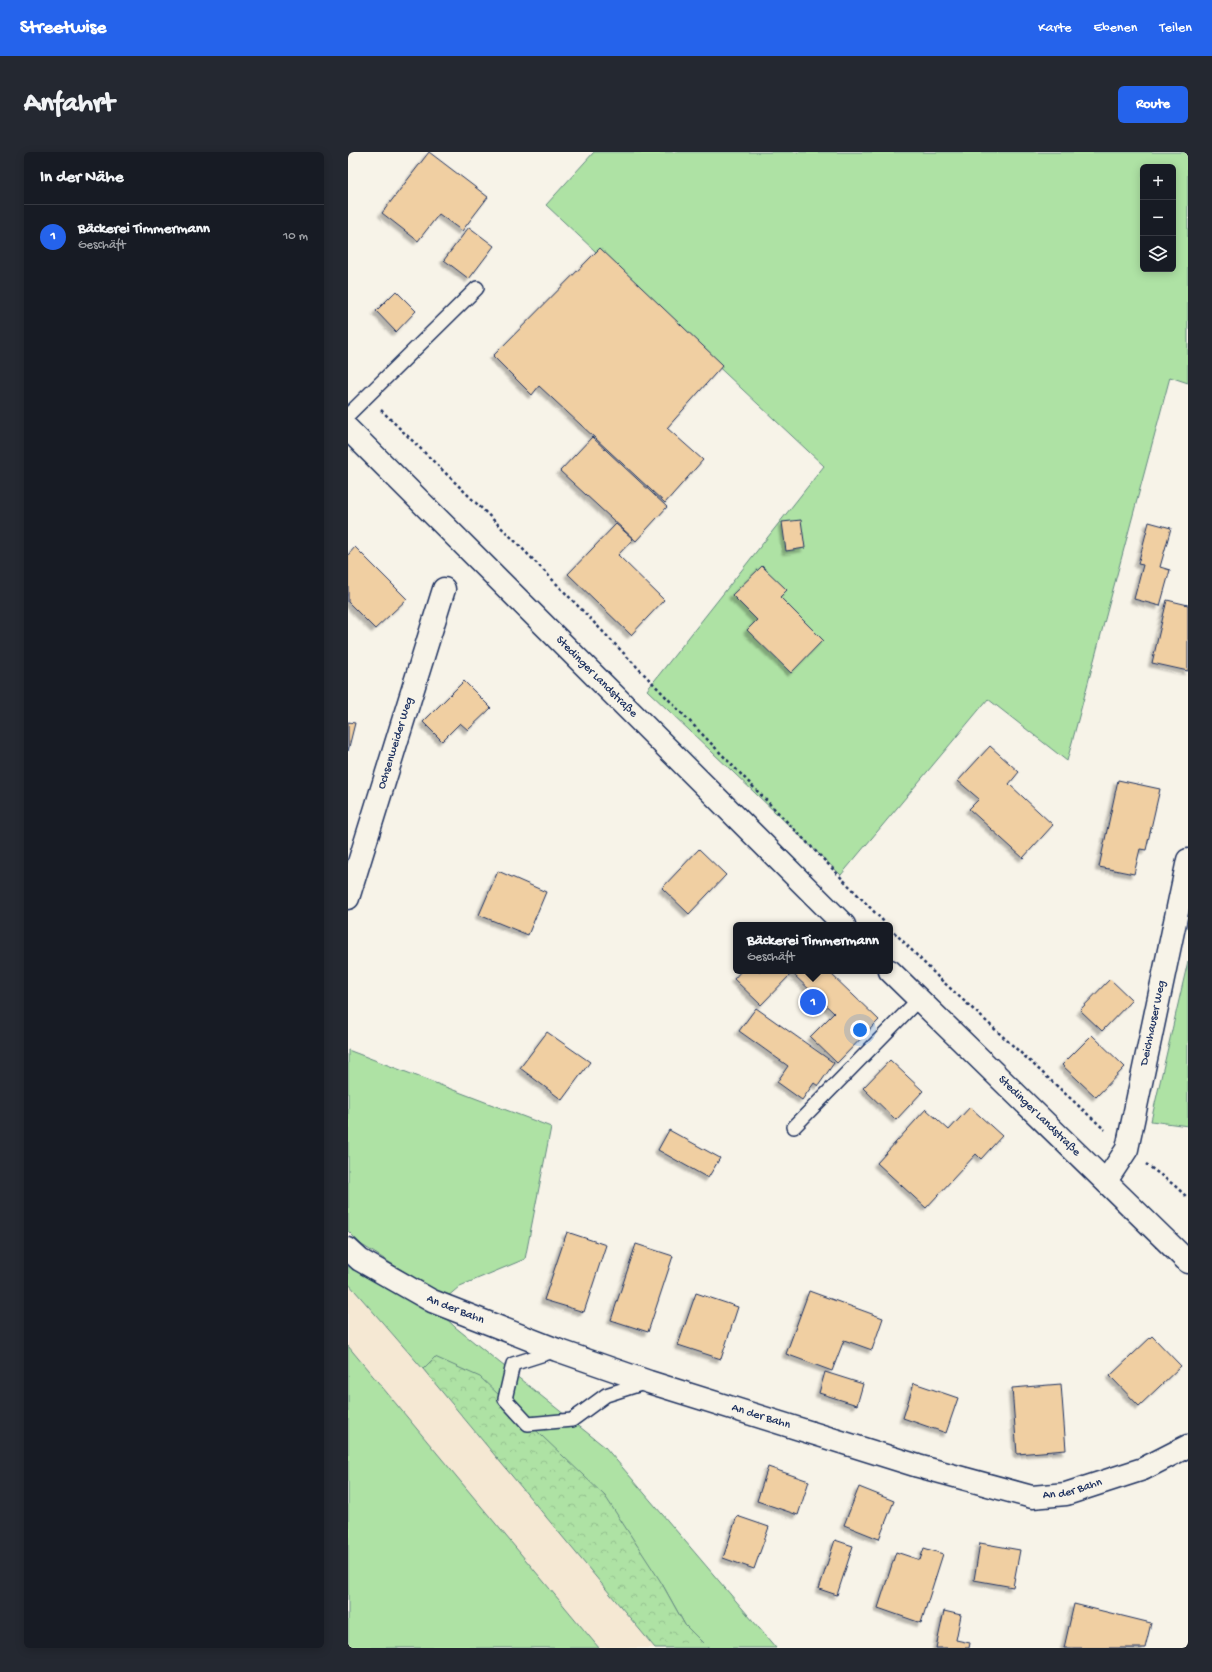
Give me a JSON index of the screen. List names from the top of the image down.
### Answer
{
  "streets": {
    "street": [
      "Stedinger Landstraße",
      "Ochsenweider Weg",
      "Deichhauser Weg",
      "An der Bahn"
    ]
  },
  "crossings": [
    ["Stedinger Landstraße", "Deichhauser Weg"]
  ],
  "page": {
    "header": "Streetwise",
    "nav": ["Karte", "Ebenen", "Teilen"],
    "buttons": "Route",
    "title": "Anfahrt",
    "heading": "In der Nähe",
    "map_buttons": ["+", "−"],
    "list": [
      {
        "mark": "1",
        "name": "Bäckerei Timmermann",
        "note": "Geschäft",
        "value": "10 m"
      }
    ],
    "popup": ["Bäckerei Timmermann", "Geschäft"],
    "pins": "1"
  }
}
